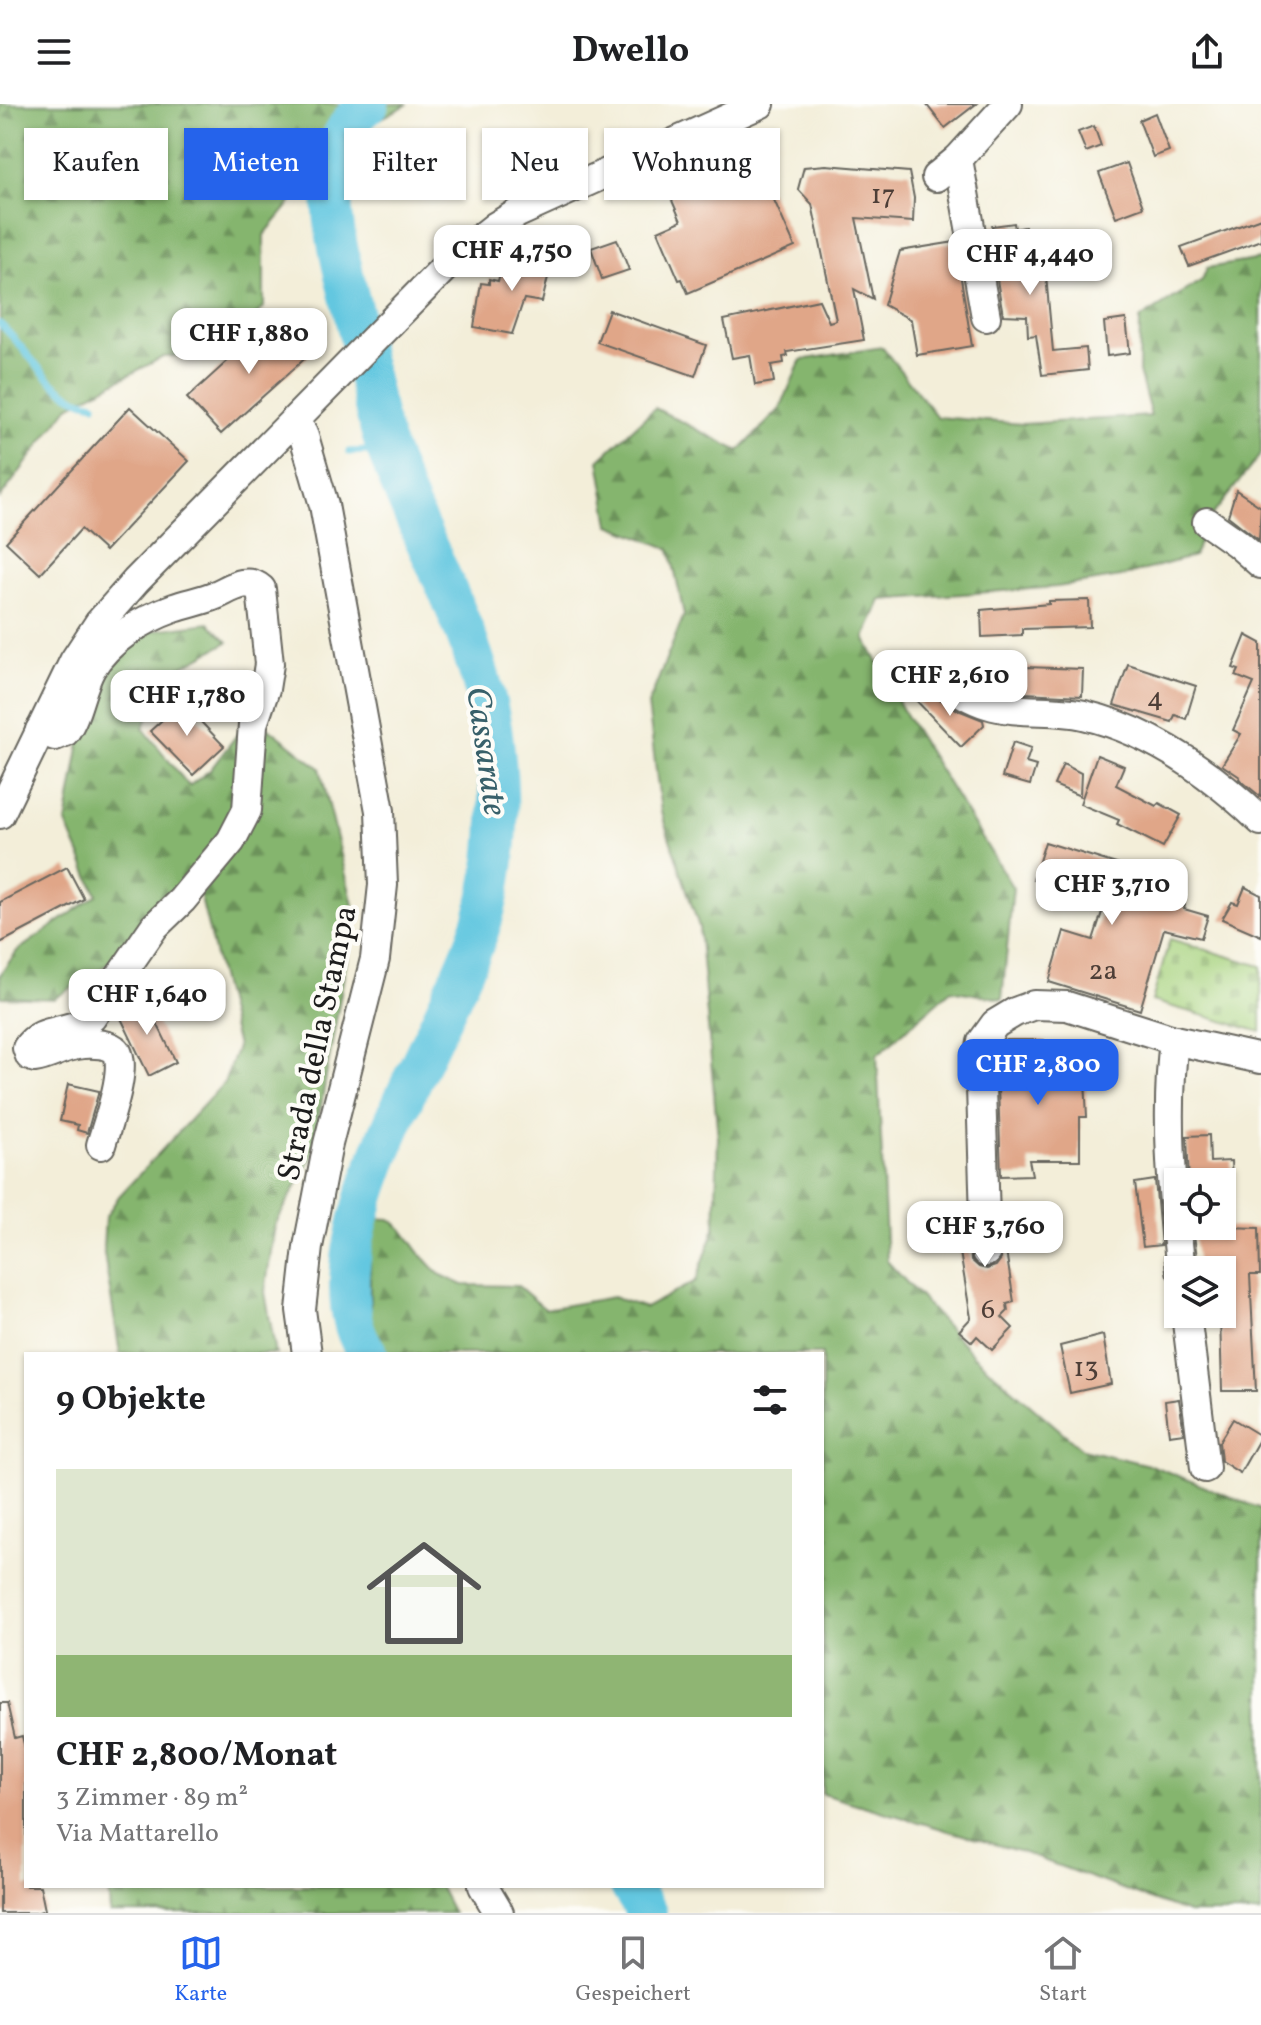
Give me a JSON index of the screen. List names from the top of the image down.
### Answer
{
  "streets": {
    "street": ["Strada della Stampa"]
  },
  "water": ["Cassarate"],
  "house_numbers": [
    "17",
    "4",
    "2a",
    "6",
    "13"
  ],
  "page": {
    "header": "Dwello",
    "chip": [
      "Kaufen",
      "Mieten",
      "Filter",
      "Neu",
      "Wohnung"
    ],
    "price": [
      "CHF 4,750",
      "CHF 4,440",
      "CHF 1,880",
      "CHF 2,610",
      "CHF 1,780",
      "CHF 3,710",
      "CHF 1,640",
      "CHF 2,800",
      "CHF 3,760"
    ],
    "heading": "9 Objekte",
    "list": [
      {
        "name": "CHF 2,800/Monat",
        "note": "3 Zimmer · 89 m² · Via Mattarello"
      }
    ],
    "tabs": ["Karte", "Gespeichert", "Start"]
  }
}
